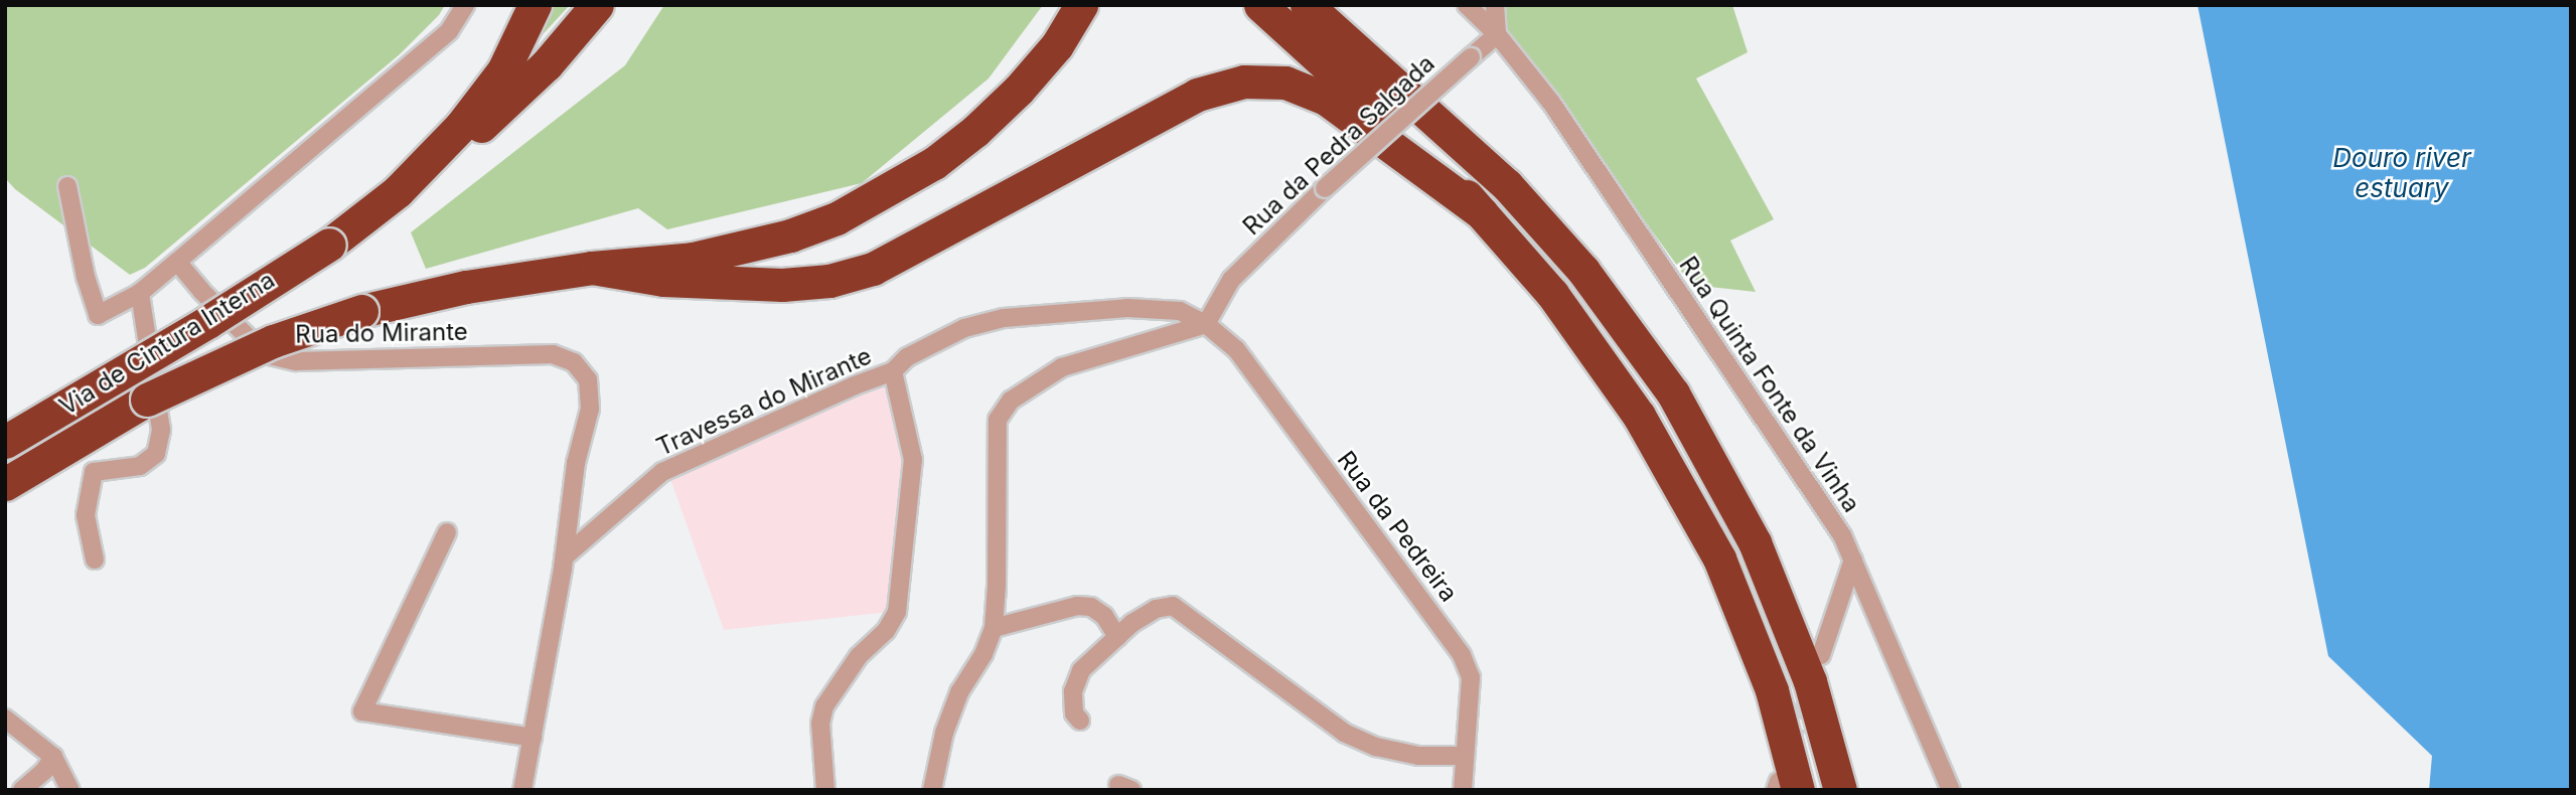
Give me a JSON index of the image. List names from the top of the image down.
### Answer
{
  "streets": {
    "highway": ["Via de Cintura Interna"],
    "street": [
      "Rua da Pedra Salgada",
      "Rua do Mirante",
      "Rua Quinta Fonte da Vinha",
      "Travessa do Mirante",
      "Rua da Pedreira"
    ]
  },
  "crossings": [
    ["Rua da Pedra Salgada", "Rua Quinta Fonte da Vinha"],
    ["Rua da Pedra Salgada", "Travessa do Mirante"],
    ["Rua da Pedra Salgada", "Rua da Pedreira"],
    ["Rua do Mirante", "Travessa do Mirante"],
    ["Travessa do Mirante", "Rua da Pedreira"]
  ],
  "water": ["Douro river estuary"]
}
